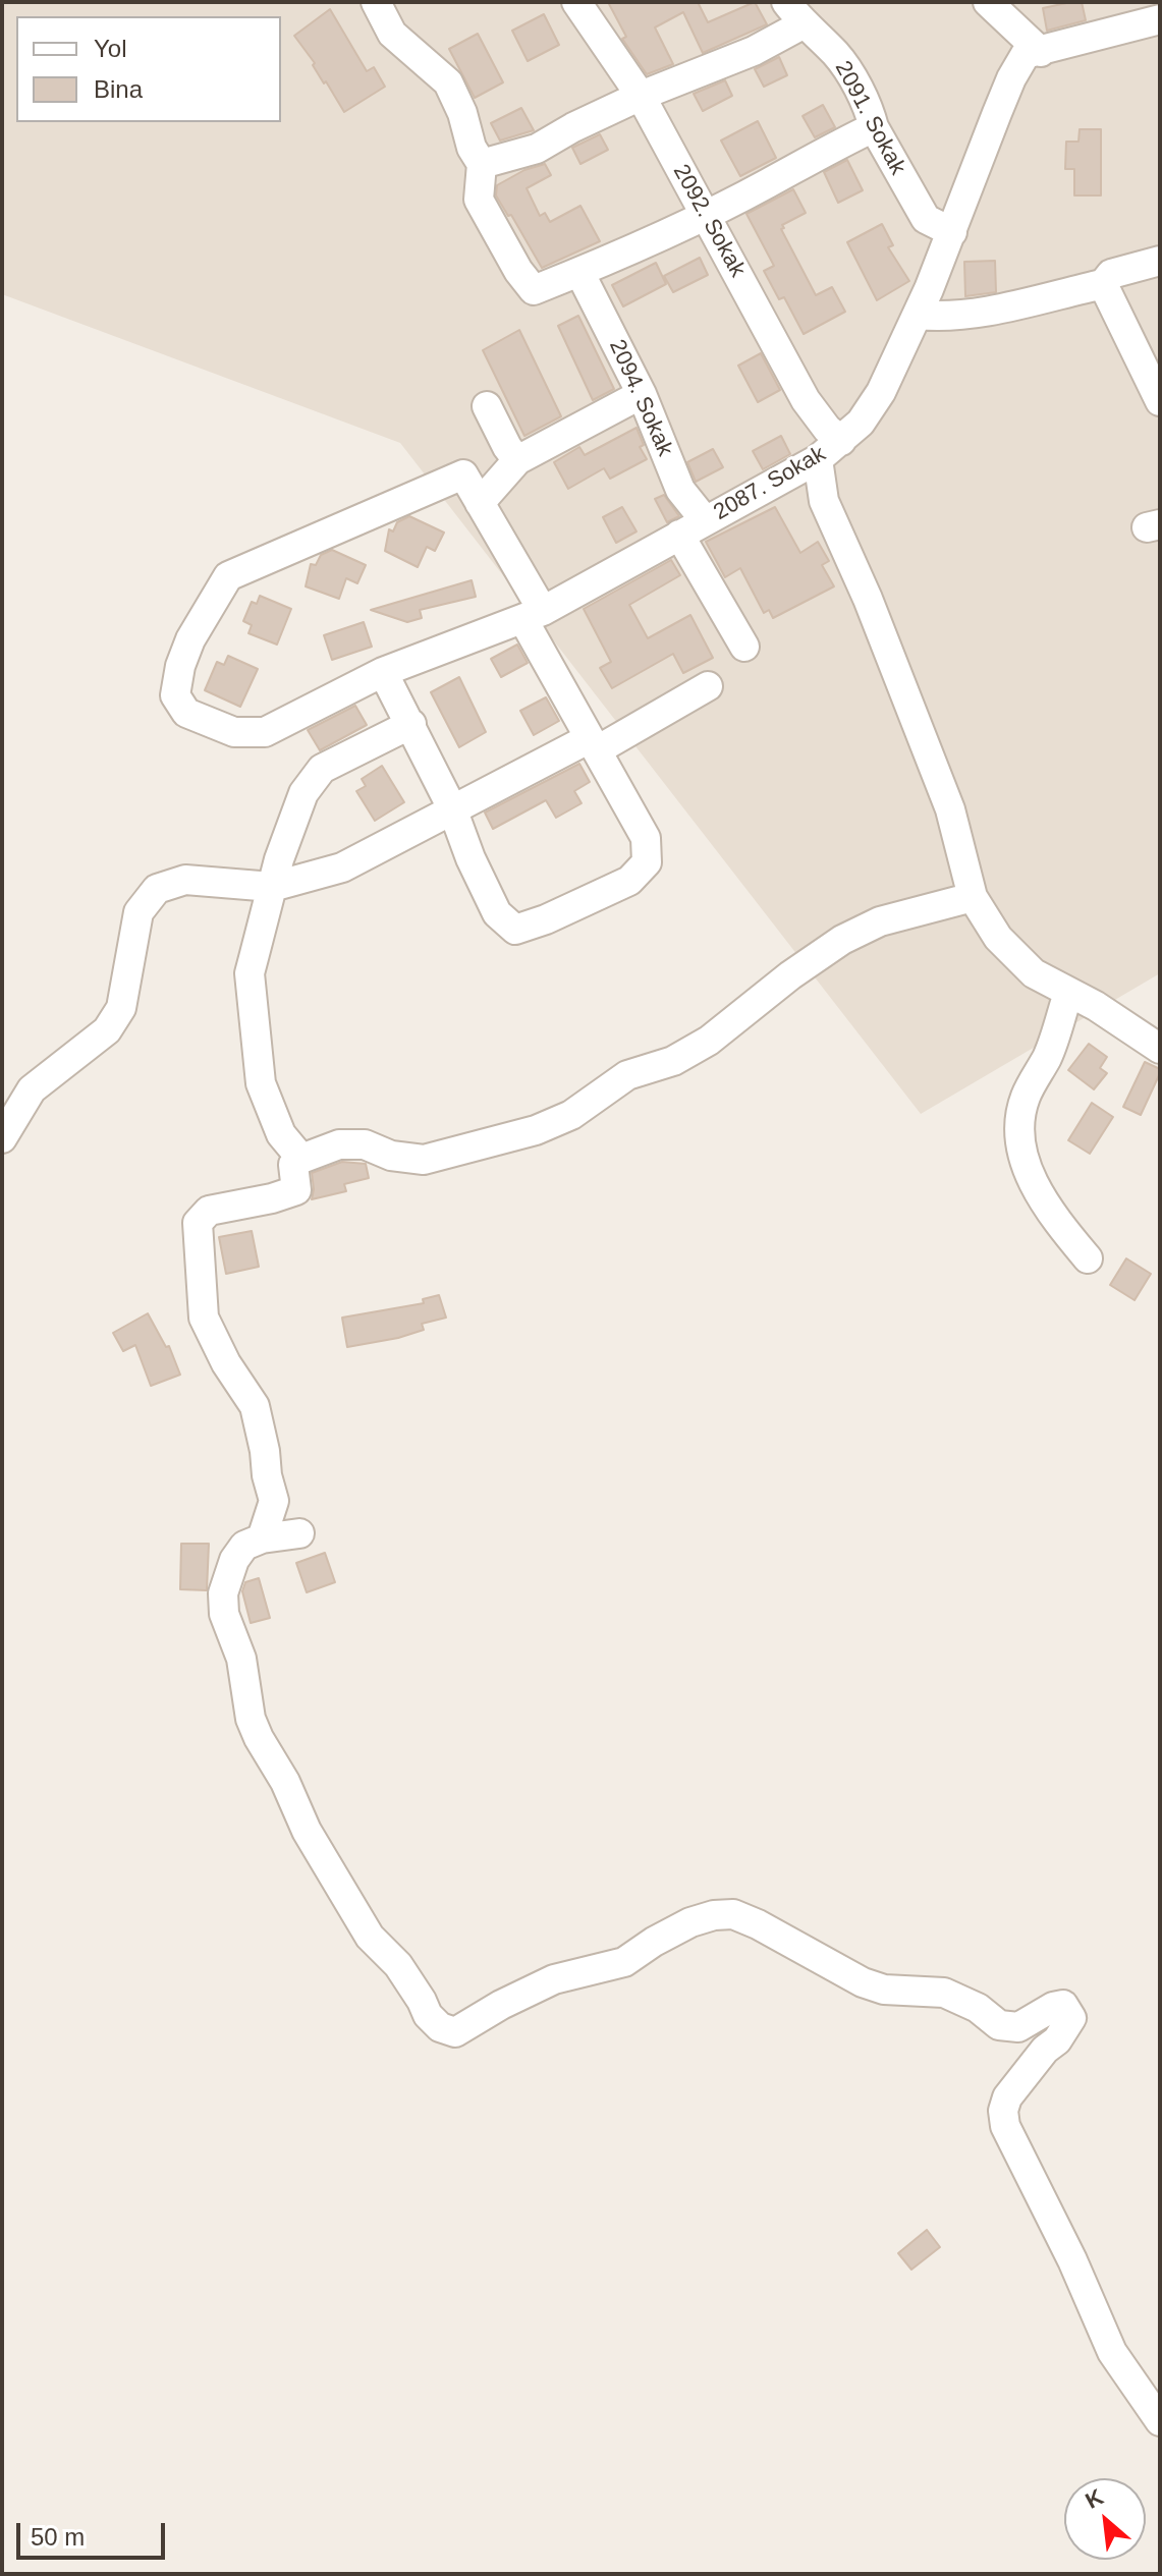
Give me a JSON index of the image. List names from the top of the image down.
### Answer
{
  "streets": {
    "street": [
      "2091. Sokak",
      "2092. Sokak",
      "2094. Sokak",
      "2087. Sokak"
    ]
  },
  "crossings": [
    ["2091. Sokak", "2087. Sokak"],
    ["2092. Sokak", "2087. Sokak"],
    ["2094. Sokak", "2087. Sokak"]
  ],
  "legend": ["Yol", "Bina"],
  "scale_bar": "50 m",
  "north": "top left"
}
